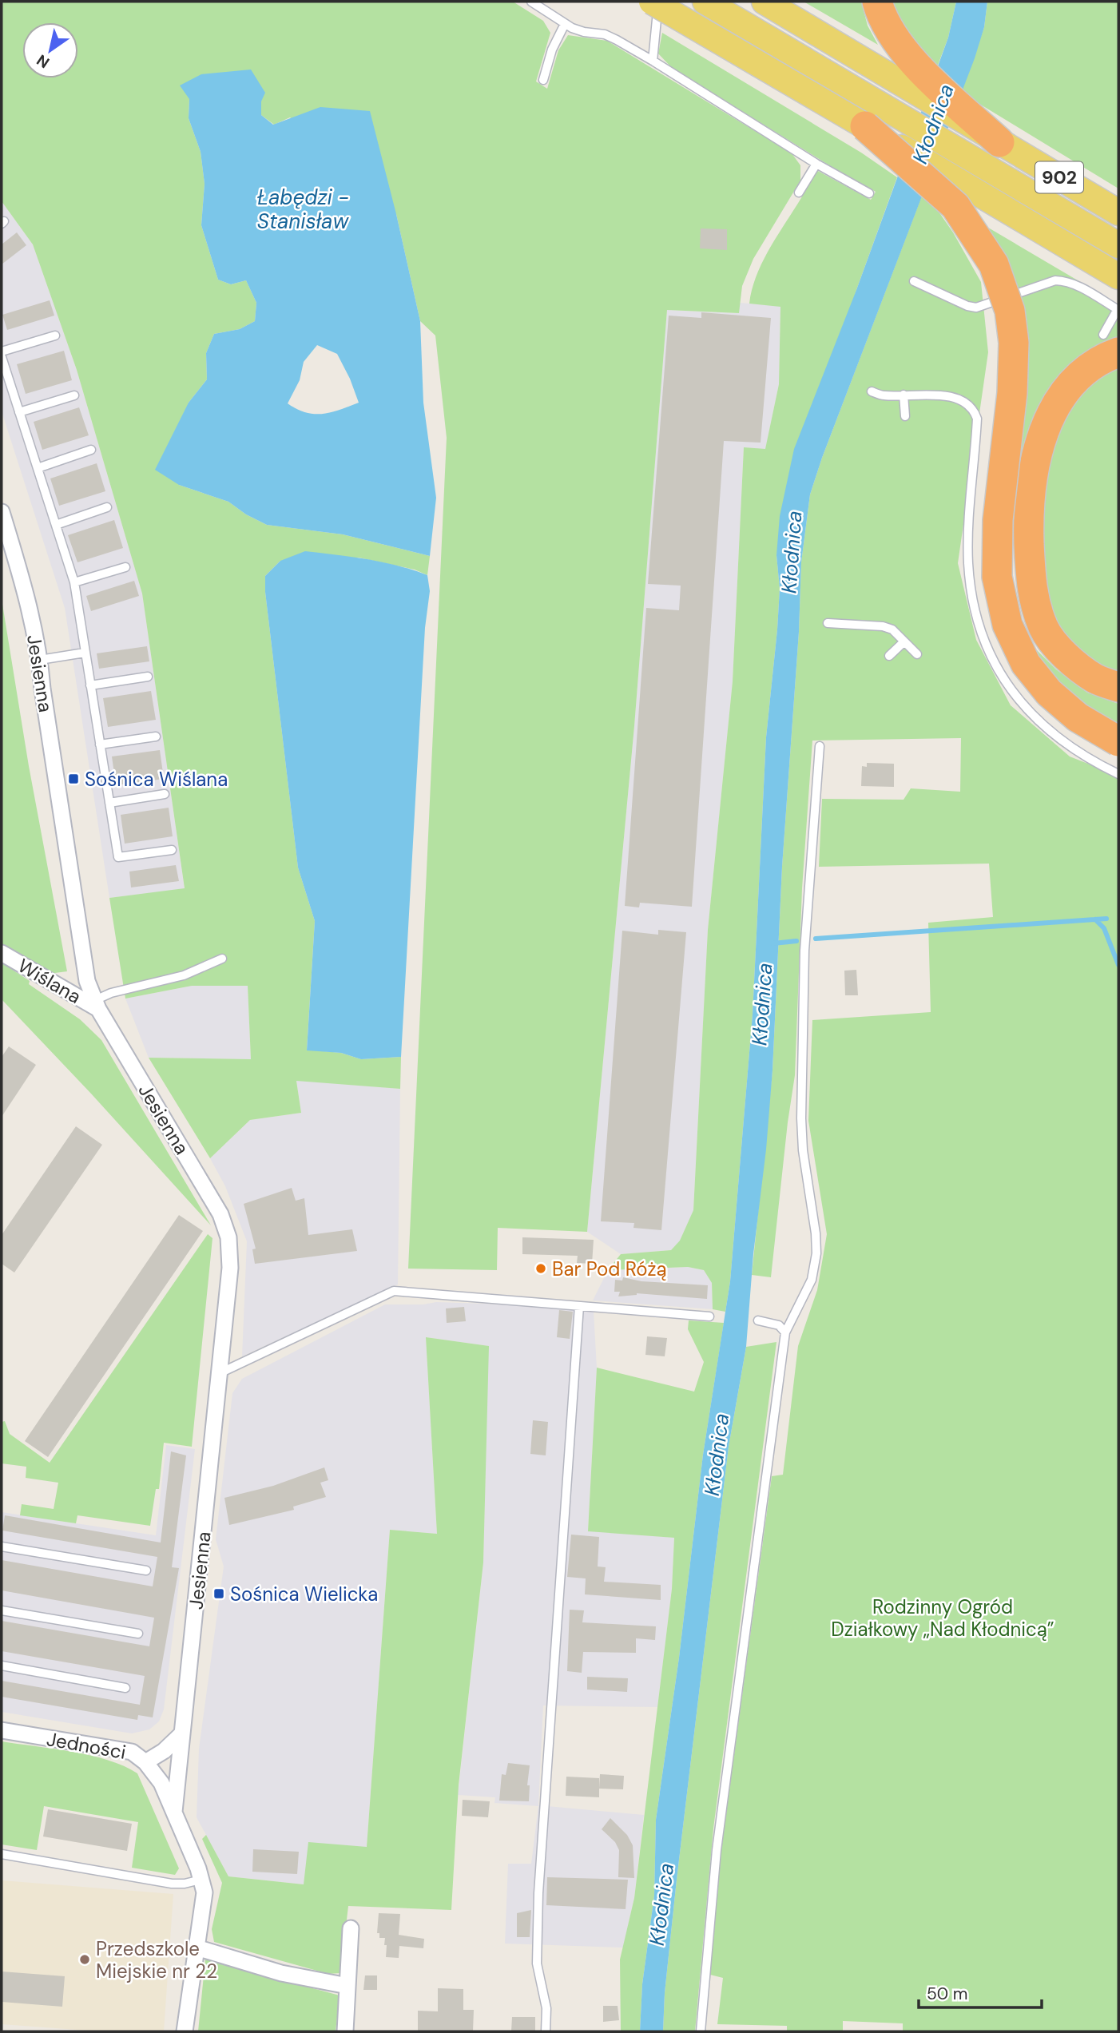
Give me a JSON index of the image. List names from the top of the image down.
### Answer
{
  "streets": {
    "main road": ["902"],
    "street": ["Jesienna", "Wiślana", "Jedności"]
  },
  "crossings": [
    ["Jesienna", "Wiślana"],
    ["Jesienna", "Jedności"]
  ],
  "water": ["Kłodnica", "Łabędzi - Stanisław"],
  "parks": ["Rodzinny Ogród Działkowy „Nad Kłodnicą”"],
  "places": {
    "transit": ["Sośnica Wiślana", "Sośnica Wielicka"],
    "other": ["Bar Pod Różą", "Przedszkole Miejskie nr 22"]
  },
  "scale_bar": "50 m",
  "north": "bottom left"
}
